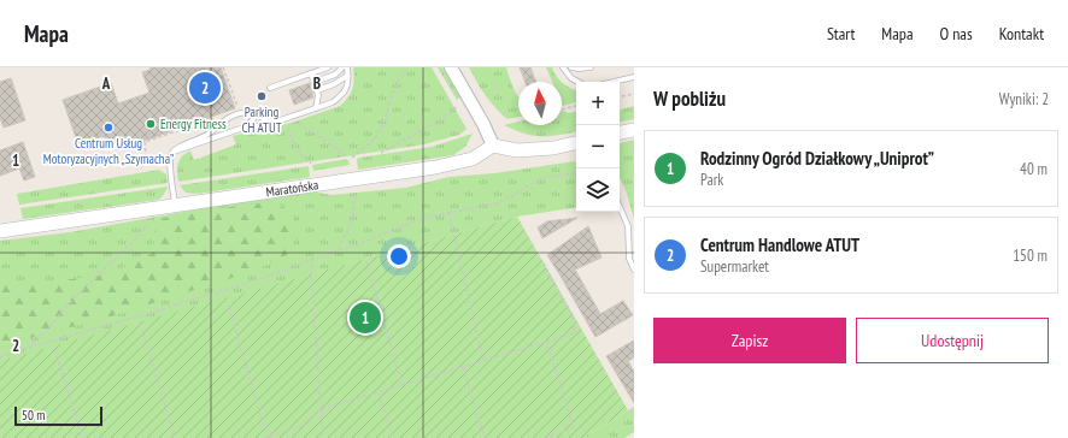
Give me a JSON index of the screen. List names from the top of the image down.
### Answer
{
  "streets": {
    "main road": ["Maratońska"]
  },
  "places": ["Parking CH ATUT", "Energy Fitness", "Centrum Usług Motoryzacyjnych „Szymacha”"],
  "scale_bar": "50 m",
  "north": "top",
  "page": {
    "header": "Mapa",
    "nav": [
      "Start",
      "Mapa",
      "O nas",
      "Kontakt"
    ],
    "heading": ["W pobliżu", "Wyniki: 2"],
    "pins": ["2", "1"],
    "map_buttons": ["+", "−"],
    "list": [
      {
        "mark": "1",
        "name": "Rodzinny Ogród Działkowy „Uniprot”",
        "note": "Park",
        "value": "40 m"
      },
      {
        "mark": "2",
        "name": "Centrum Handlowe ATUT",
        "note": "Supermarket",
        "value": "150 m"
      }
    ],
    "buttons": ["Zapisz", "Udostępnij"],
    "scale": "50 m"
  },
  "grid": {
    "columns": ["A", "B"],
    "rows": ["1", "2"]
  }
}
